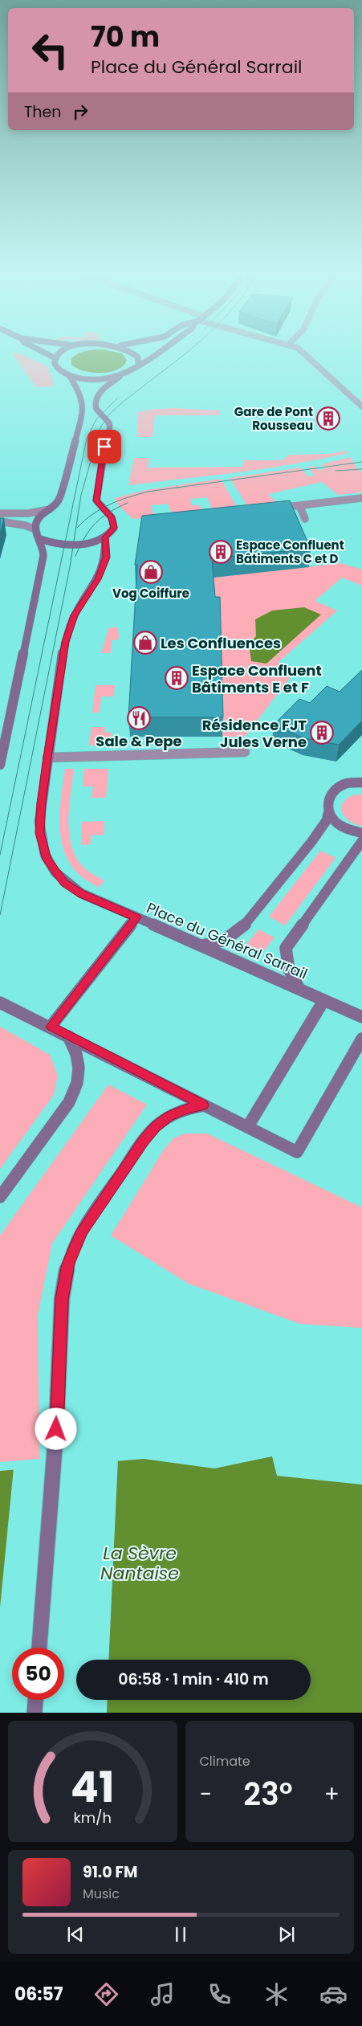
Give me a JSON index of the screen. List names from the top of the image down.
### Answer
{
  "streets": {
    "main road": ["Place du Général Sarrail"]
  },
  "water": ["La Sèvre Nantaise"],
  "places": {
    "building": [
      "Gare de Pont Rousseau",
      "Espace Confluent Bâtiments C et D",
      "Espace Confluent Bâtiments E et F",
      "Résidence FJT Jules Verne"
    ],
    "shop": ["Vog Coiffure", "Les Confluences"],
    "restaurant": ["Sale & Pepe"]
  },
  "page": {
    "turn": ["70 m", "Place du Général Sarrail"],
    "then": "Then",
    "limit": "50",
    "trip": "06:58 · 1 min · 410 m",
    "tile": "Climate",
    "heat": ["−", "23°", "+"],
    "song": ["91.0 FM", "Music"],
    "tabs": "06:57",
    "gauge": ["41", "km/h"]
  }
}
